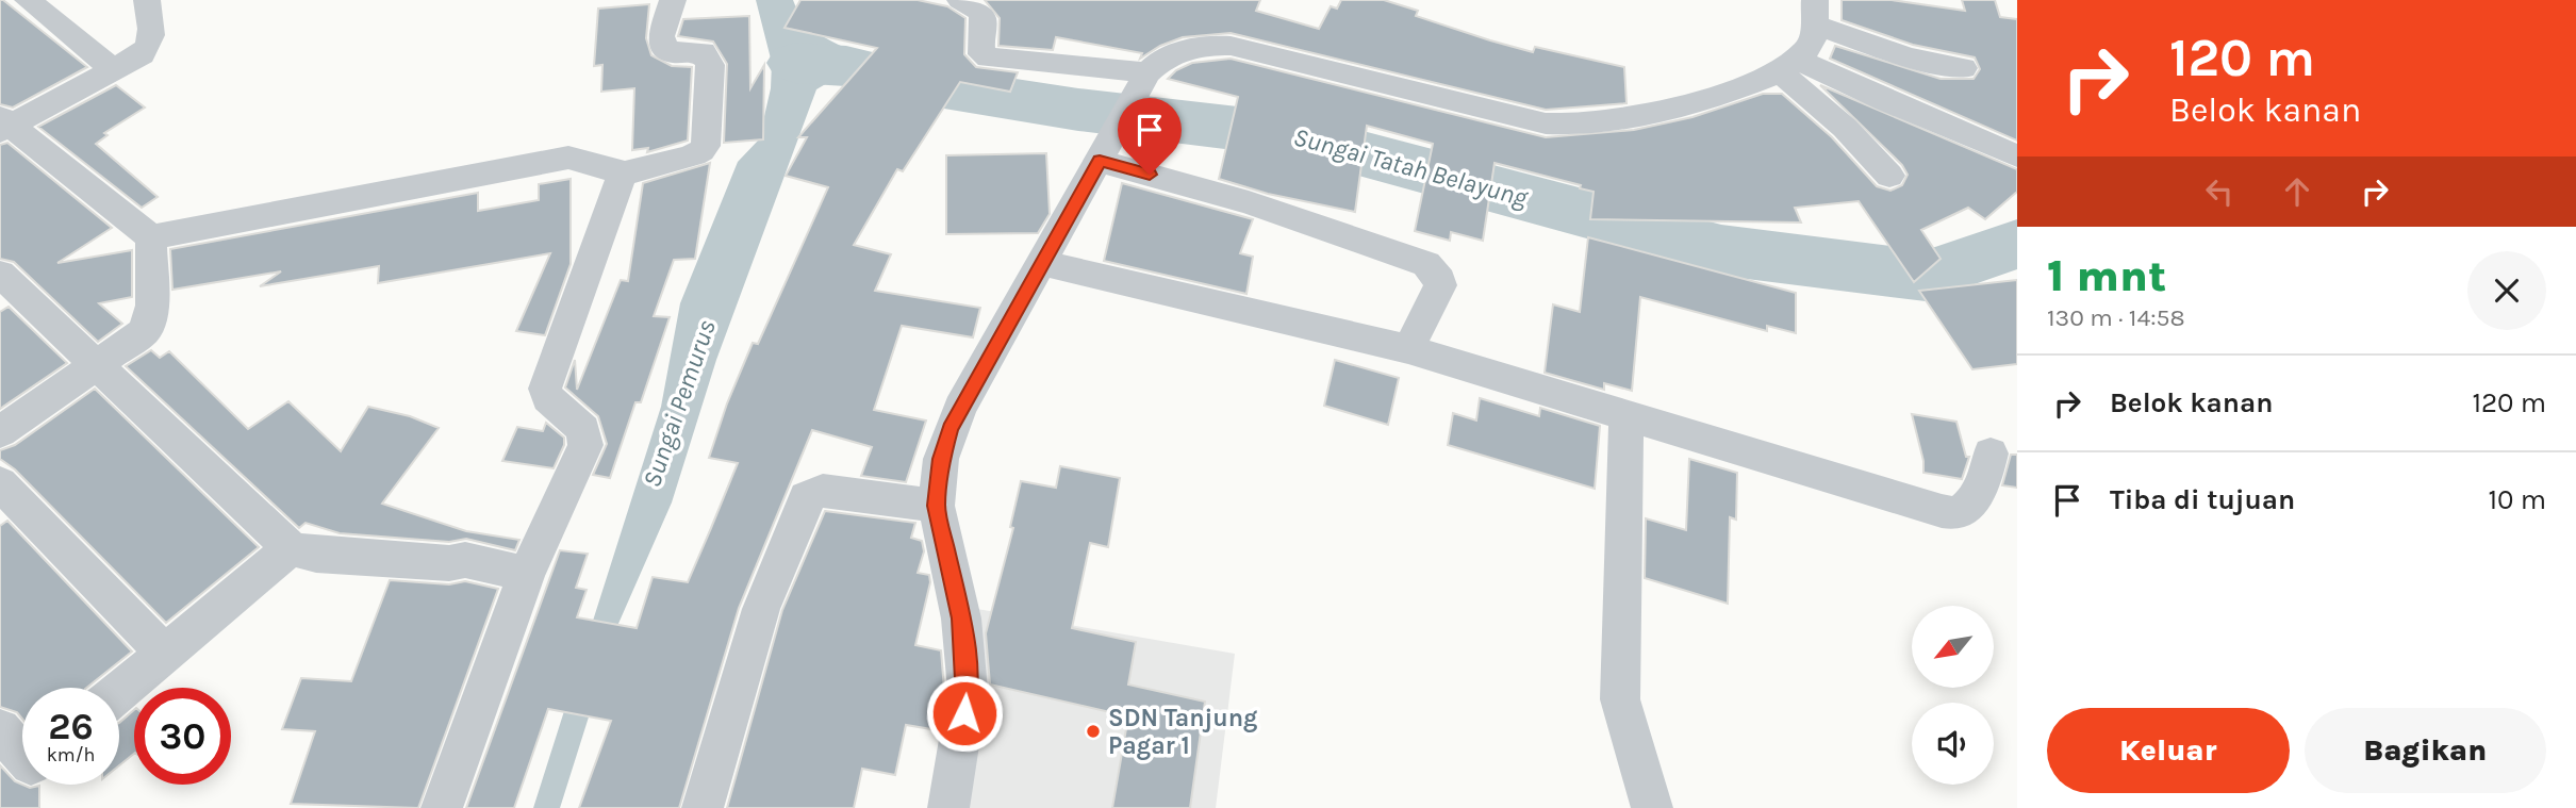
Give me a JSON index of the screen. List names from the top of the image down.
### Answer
{
  "water": ["Sungai Tatah Belayung", "Sungai Pemurus"],
  "places": ["SDN Tanjung Pagar 1"],
  "north": "bottom left",
  "page": {
    "turn": ["120 m", "Belok kanan"],
    "heading": ["1 mnt", "130 m · 14:58"],
    "list": [
      {
        "name": "Belok kanan",
        "value": "120 m"
      },
      {
        "name": "Tiba di tujuan",
        "value": "10 m"
      }
    ],
    "speed": "26 km/h",
    "limit": "30",
    "buttons": ["Keluar", "Bagikan"]
  }
}
